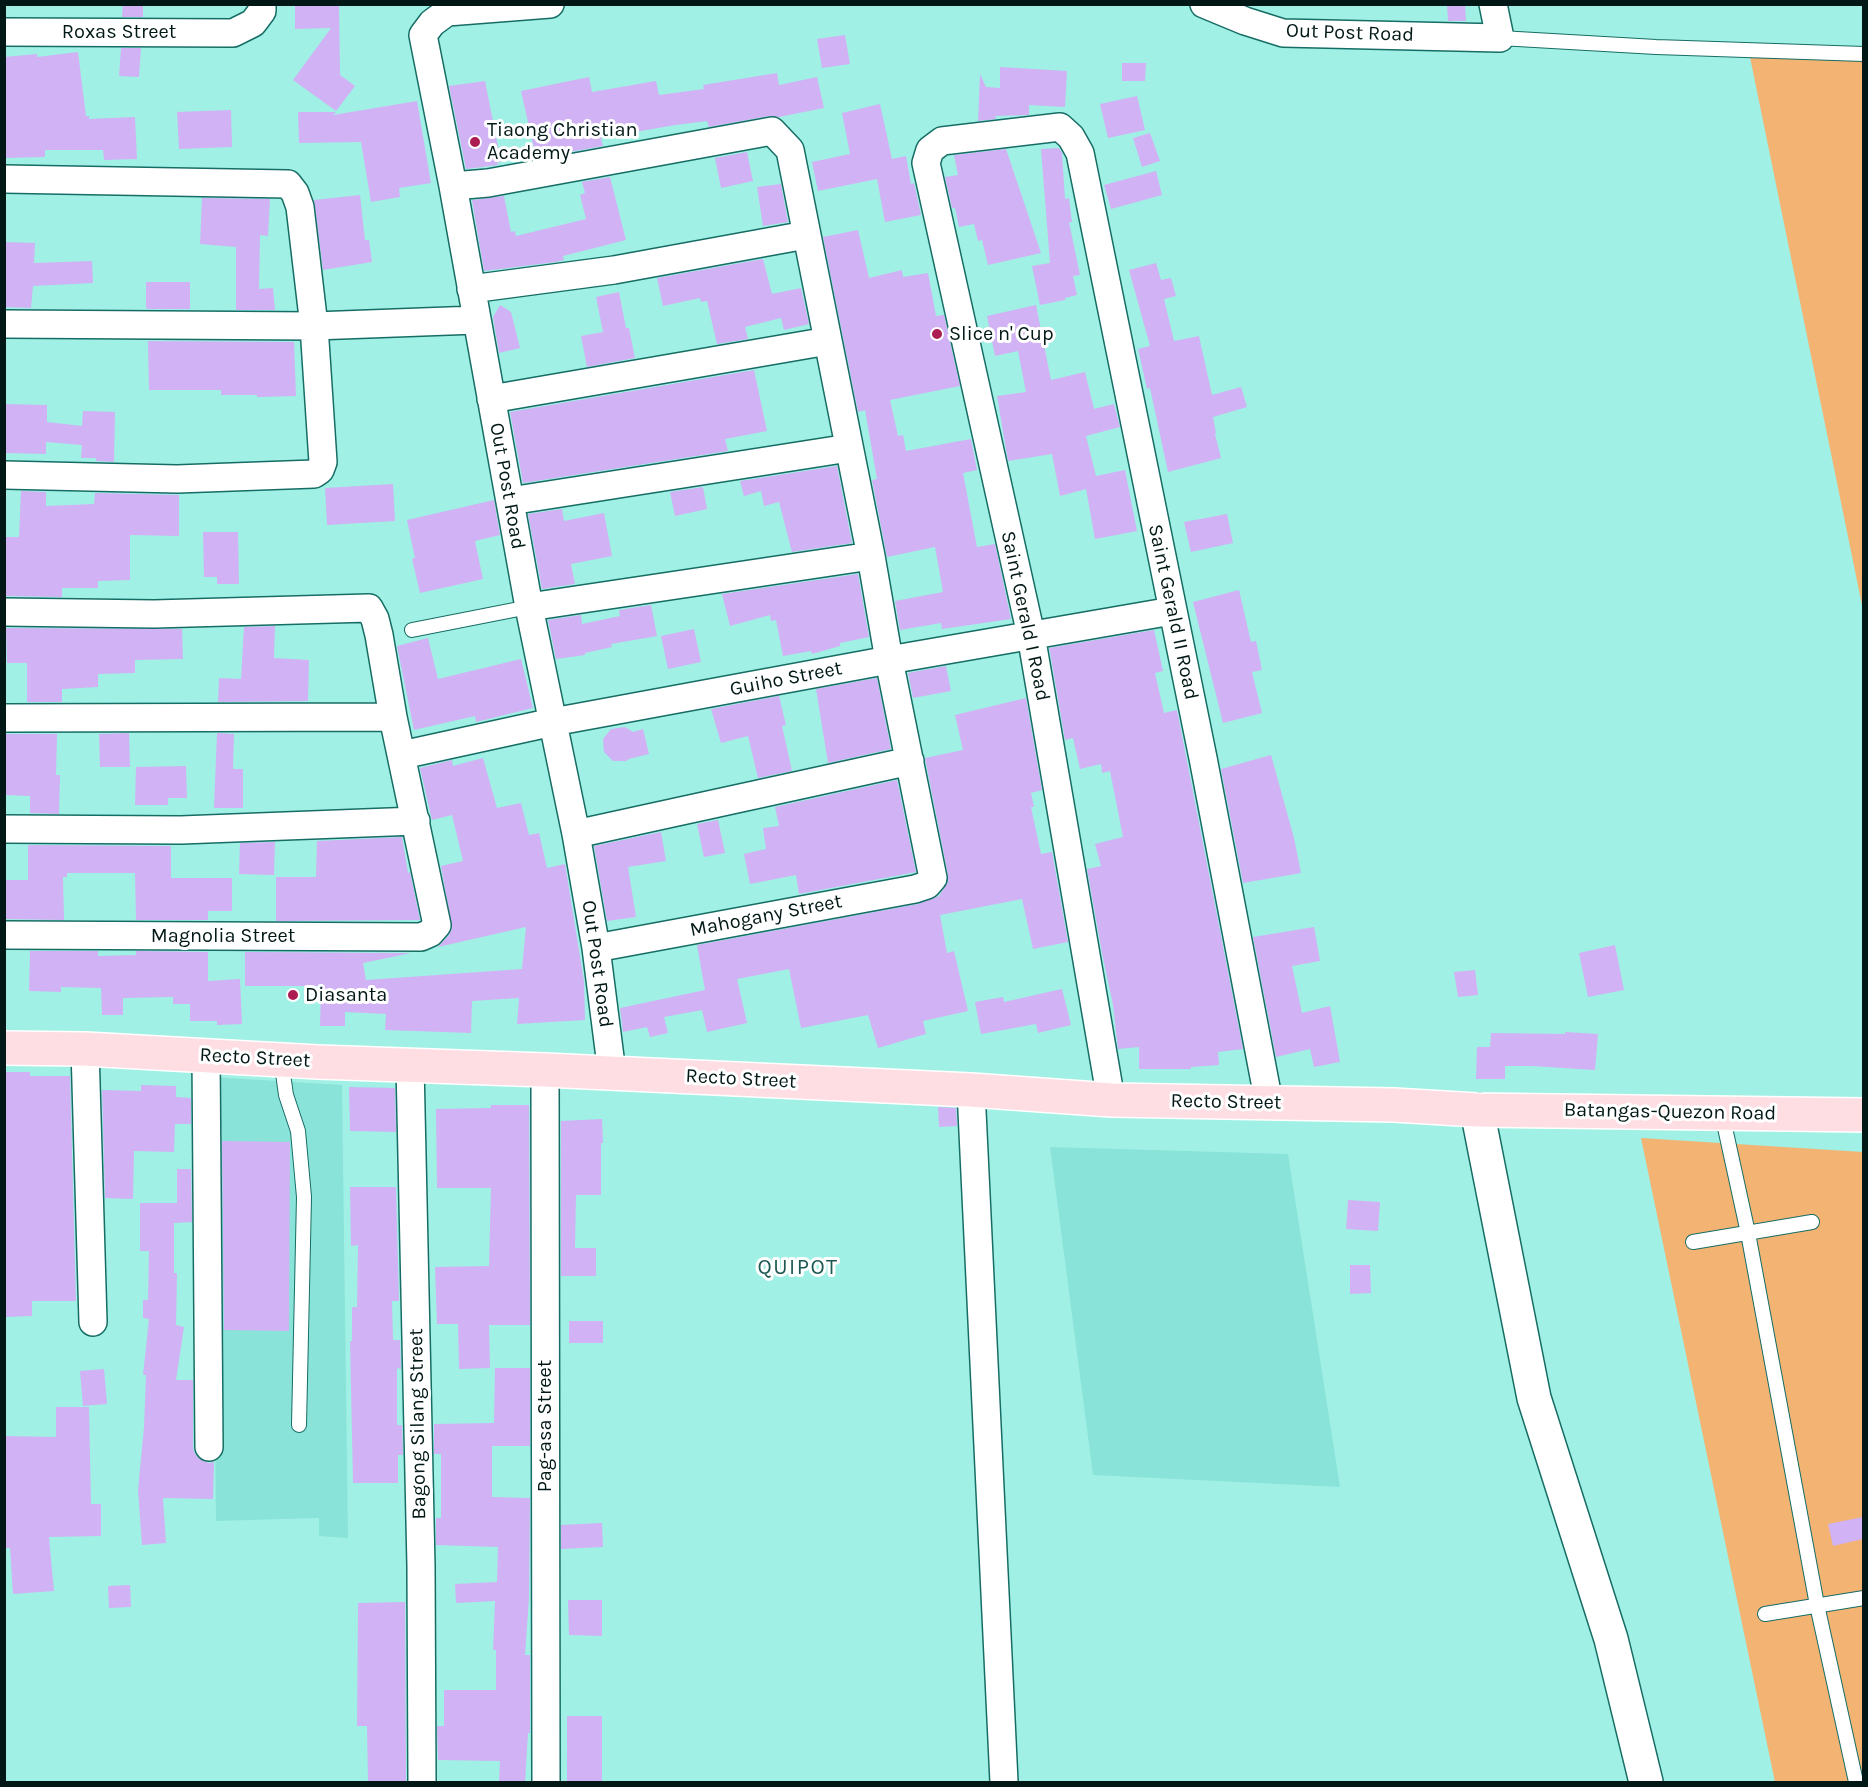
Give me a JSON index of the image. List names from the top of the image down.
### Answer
{
  "streets": {
    "main road": ["Recto Street", "Batangas-Quezon Road"],
    "street": [
      "Roxas Street",
      "Out Post Road",
      "Saint Gerald II Road",
      "Saint Gerald I Road",
      "Guiho Street",
      "Mahogany Street",
      "Magnolia Street",
      "Bagong Silang Street",
      "Pag-asa Street"
    ]
  },
  "crossings": [
    ["Out Post Road", "Guiho Street"],
    ["Out Post Road", "Mahogany Street"],
    ["Out Post Road", "Recto Street"],
    ["Saint Gerald II Road", "Saint Gerald I Road"],
    ["Saint Gerald II Road", "Guiho Street"],
    ["Saint Gerald II Road", "Recto Street"],
    ["Saint Gerald I Road", "Guiho Street"],
    ["Saint Gerald I Road", "Recto Street"],
    ["Recto Street", "Batangas-Quezon Road"],
    ["Recto Street", "Bagong Silang Street"],
    ["Recto Street", "Pag-asa Street"]
  ],
  "districts": ["QUIPOT"],
  "places": ["Tiaong Christian Academy", "Slice n' Cup", "Diasanta"]
}
